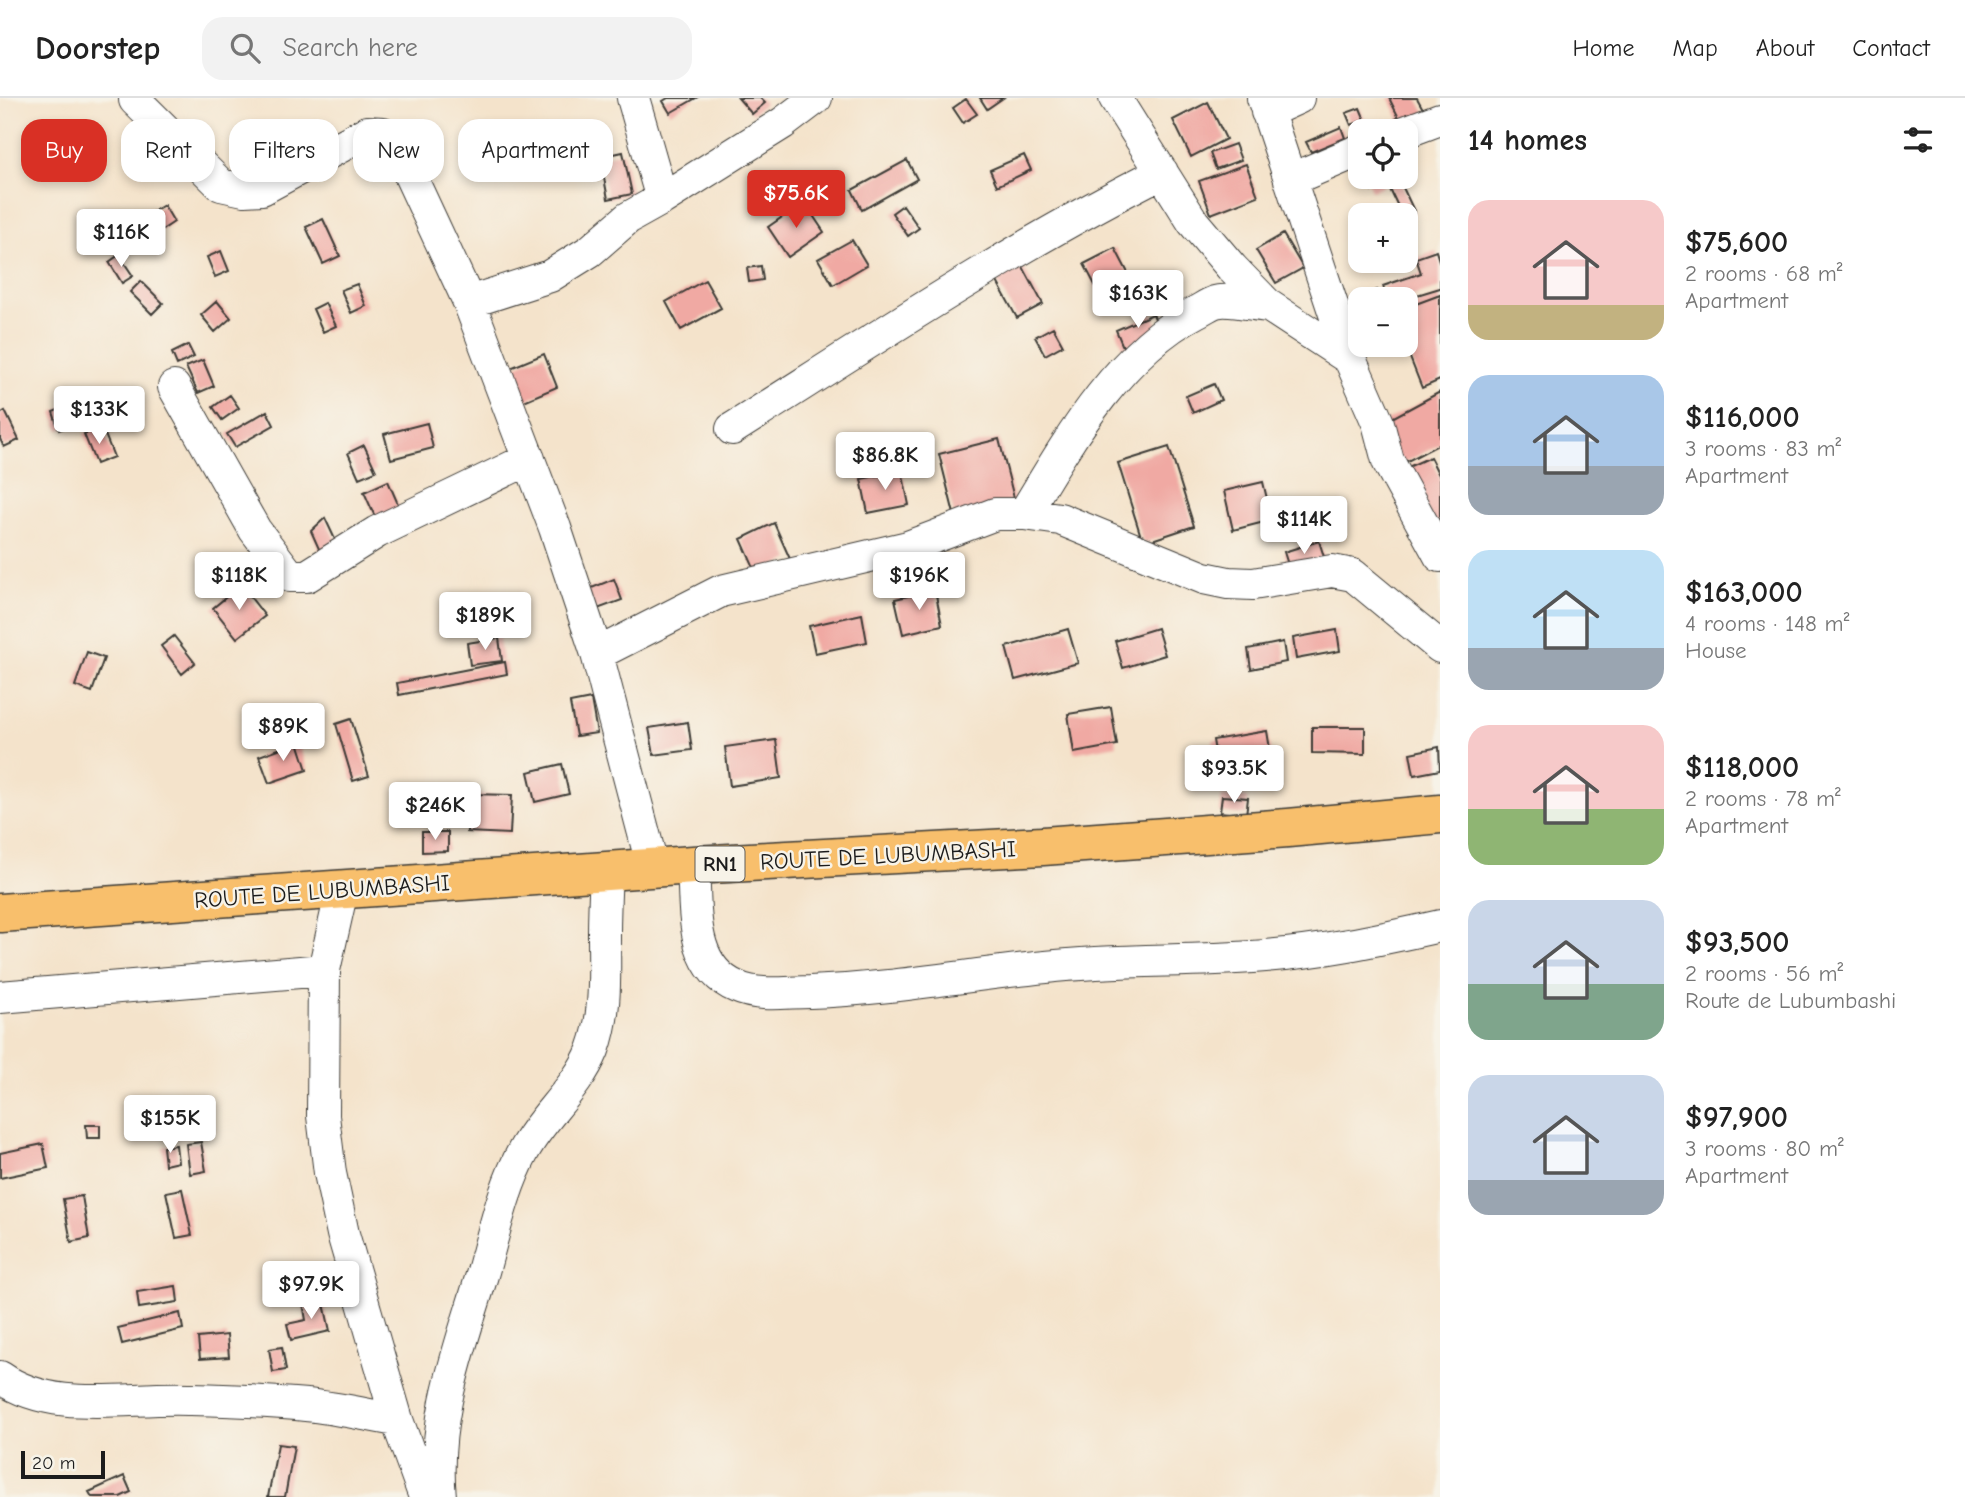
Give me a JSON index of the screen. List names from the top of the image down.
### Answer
{
  "streets": {
    "highway": ["ROUTE DE LUBUMBASHI", "RN1"]
  },
  "scale_bar": "20 m",
  "page": {
    "header": "Doorstep",
    "search": "Search here",
    "nav": [
      "Home",
      "Map",
      "About",
      "Contact"
    ],
    "heading": "14 homes",
    "map_buttons": ["+", "−"],
    "chip": [
      "Buy",
      "Rent",
      "Filters",
      "New",
      "Apartment"
    ],
    "price": [
      "$75.6K",
      "$116K",
      "$163K",
      "$133K",
      "$86.8K",
      "$114K",
      "$118K",
      "$196K",
      "$189K",
      "$89K",
      "$93.5K",
      "$246K",
      "$155K",
      "$97.9K"
    ],
    "list": [
      {
        "name": "$75,600",
        "note": "2 rooms · 68 m² · Apartment"
      },
      {
        "name": "$116,000",
        "note": "3 rooms · 83 m² · Apartment"
      },
      {
        "name": "$163,000",
        "note": "4 rooms · 148 m² · House"
      },
      {
        "name": "$118,000",
        "note": "2 rooms · 78 m² · Apartment"
      },
      {
        "name": "$93,500",
        "note": "2 rooms · 56 m² · Route de Lubumbashi"
      },
      {
        "name": "$97,900",
        "note": "3 rooms · 80 m² · Apartment"
      }
    ],
    "scale": "20 m"
  }
}
